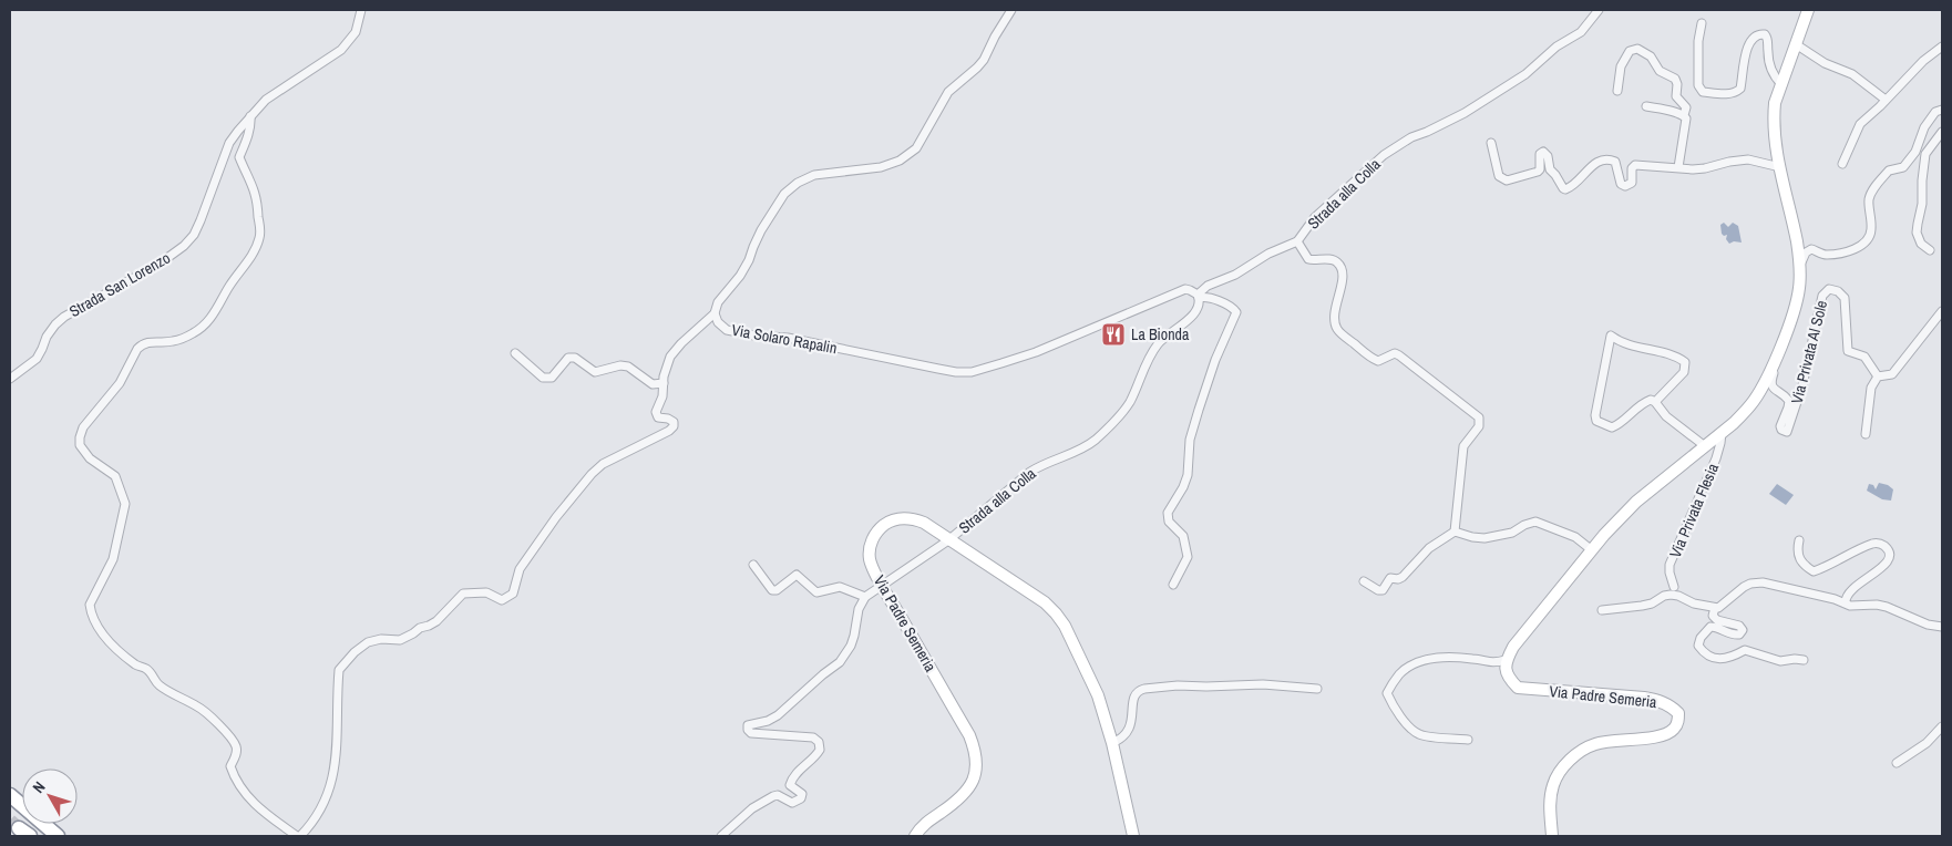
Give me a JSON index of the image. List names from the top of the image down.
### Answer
{
  "streets": {
    "main road": ["Via Padre Semeria"],
    "street": [
      "Strada alla Colla",
      "Strada San Lorenzo",
      "Via Solaro Rapalin",
      "Via Privata Al Sole",
      "Via Privata Flesia"
    ]
  },
  "crossings": [
    ["Strada alla Colla", "Via Solaro Rapalin"],
    ["Strada alla Colla", "Via Padre Semeria"]
  ],
  "places": {
    "restaurant": ["La Bionda"]
  },
  "north": "top left"
}
